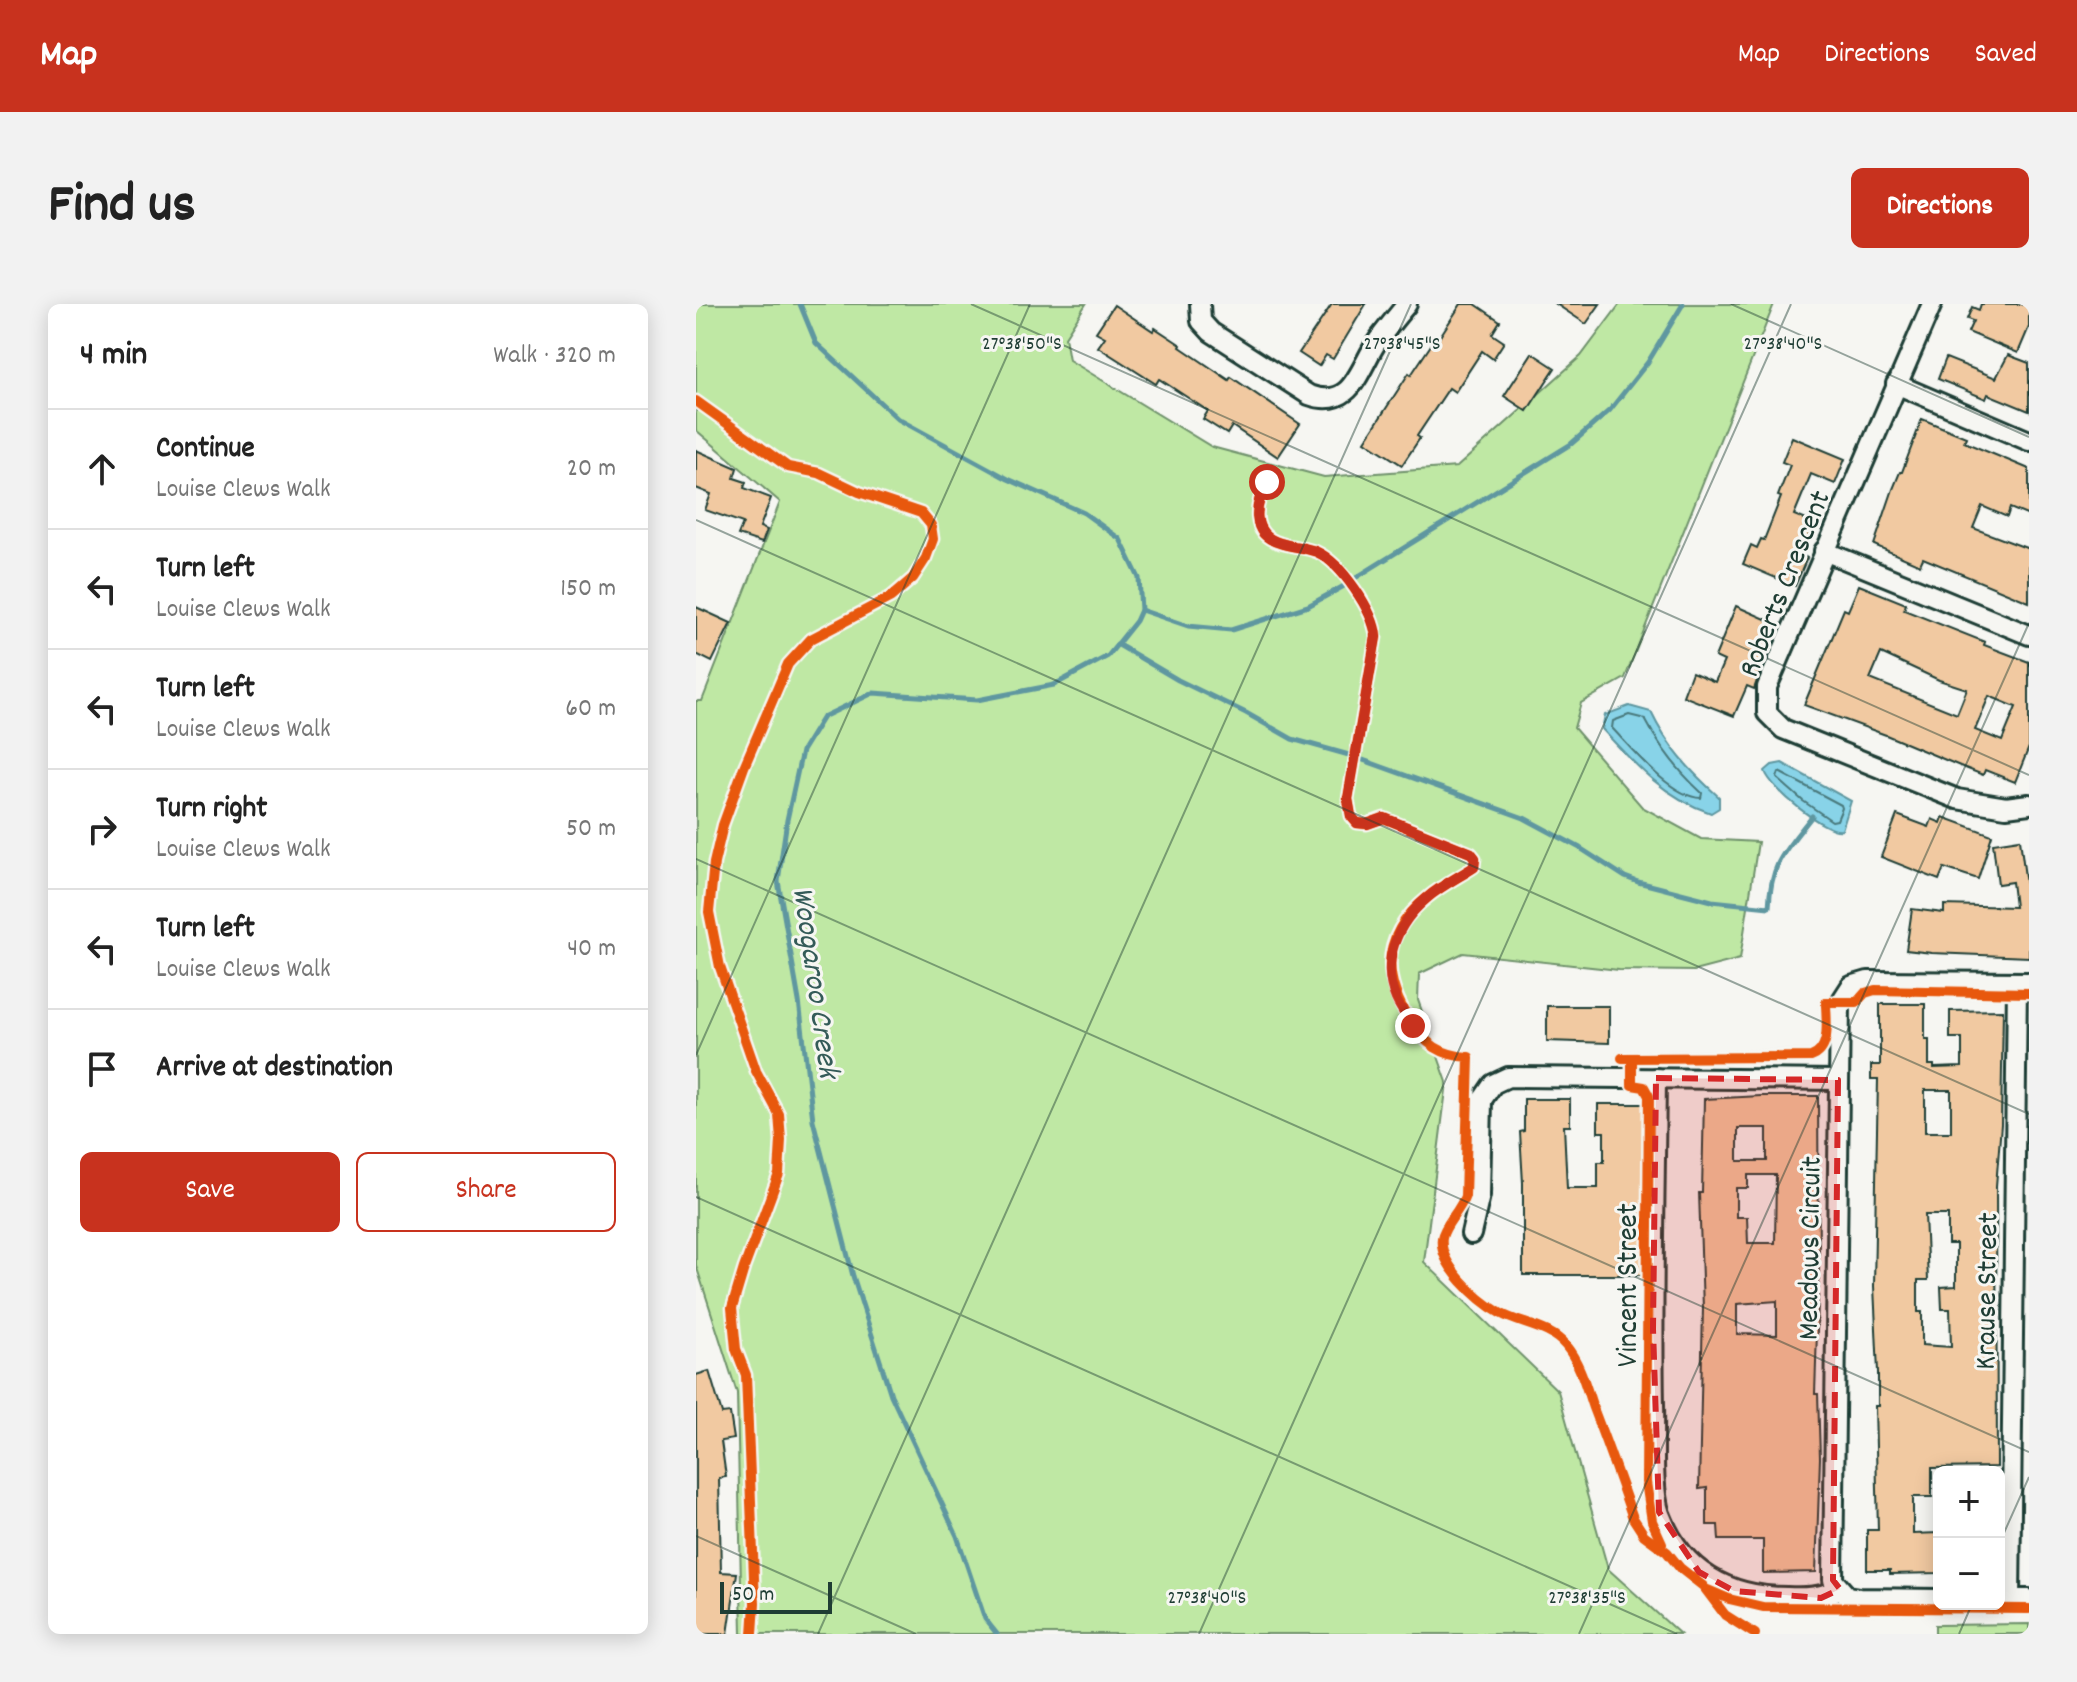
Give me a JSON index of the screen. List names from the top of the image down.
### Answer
{
  "streets": {
    "street": [
      "Roberts Crescent",
      "Meadows Circuit",
      "Vincent Street",
      "Krause Street"
    ]
  },
  "crossings": [
    ["Meadows Circuit", "Vincent Street"],
    ["Meadows Circuit", "Krause Street"]
  ],
  "water": ["Woogaroo Creek"],
  "scale_bar": "50 m",
  "page": {
    "header": "Map",
    "nav": ["Map", "Directions", "Saved"],
    "title": "Find us",
    "buttons": [
      "Directions",
      ["Save", "Share"]
    ],
    "heading": ["4 min", "Walk · 320 m"],
    "list": [
      ["Continue", "Louise Clews Walk", "20 m"],
      ["Turn left", "Louise Clews Walk", "150 m"],
      ["Turn left", "Louise Clews Walk", "60 m"],
      ["Turn right", "Louise Clews Walk", "50 m"],
      ["Turn left", "Louise Clews Walk", "40 m"],
      "Arrive at destination"
    ],
    "map_buttons": ["+", "−"],
    "scale": "50 m"
  },
  "coordinates": [
    "27°38'50\"S",
    "27°38'45\"S",
    "27°38'40\"S",
    "27°38'35\"S"
  ]
}
